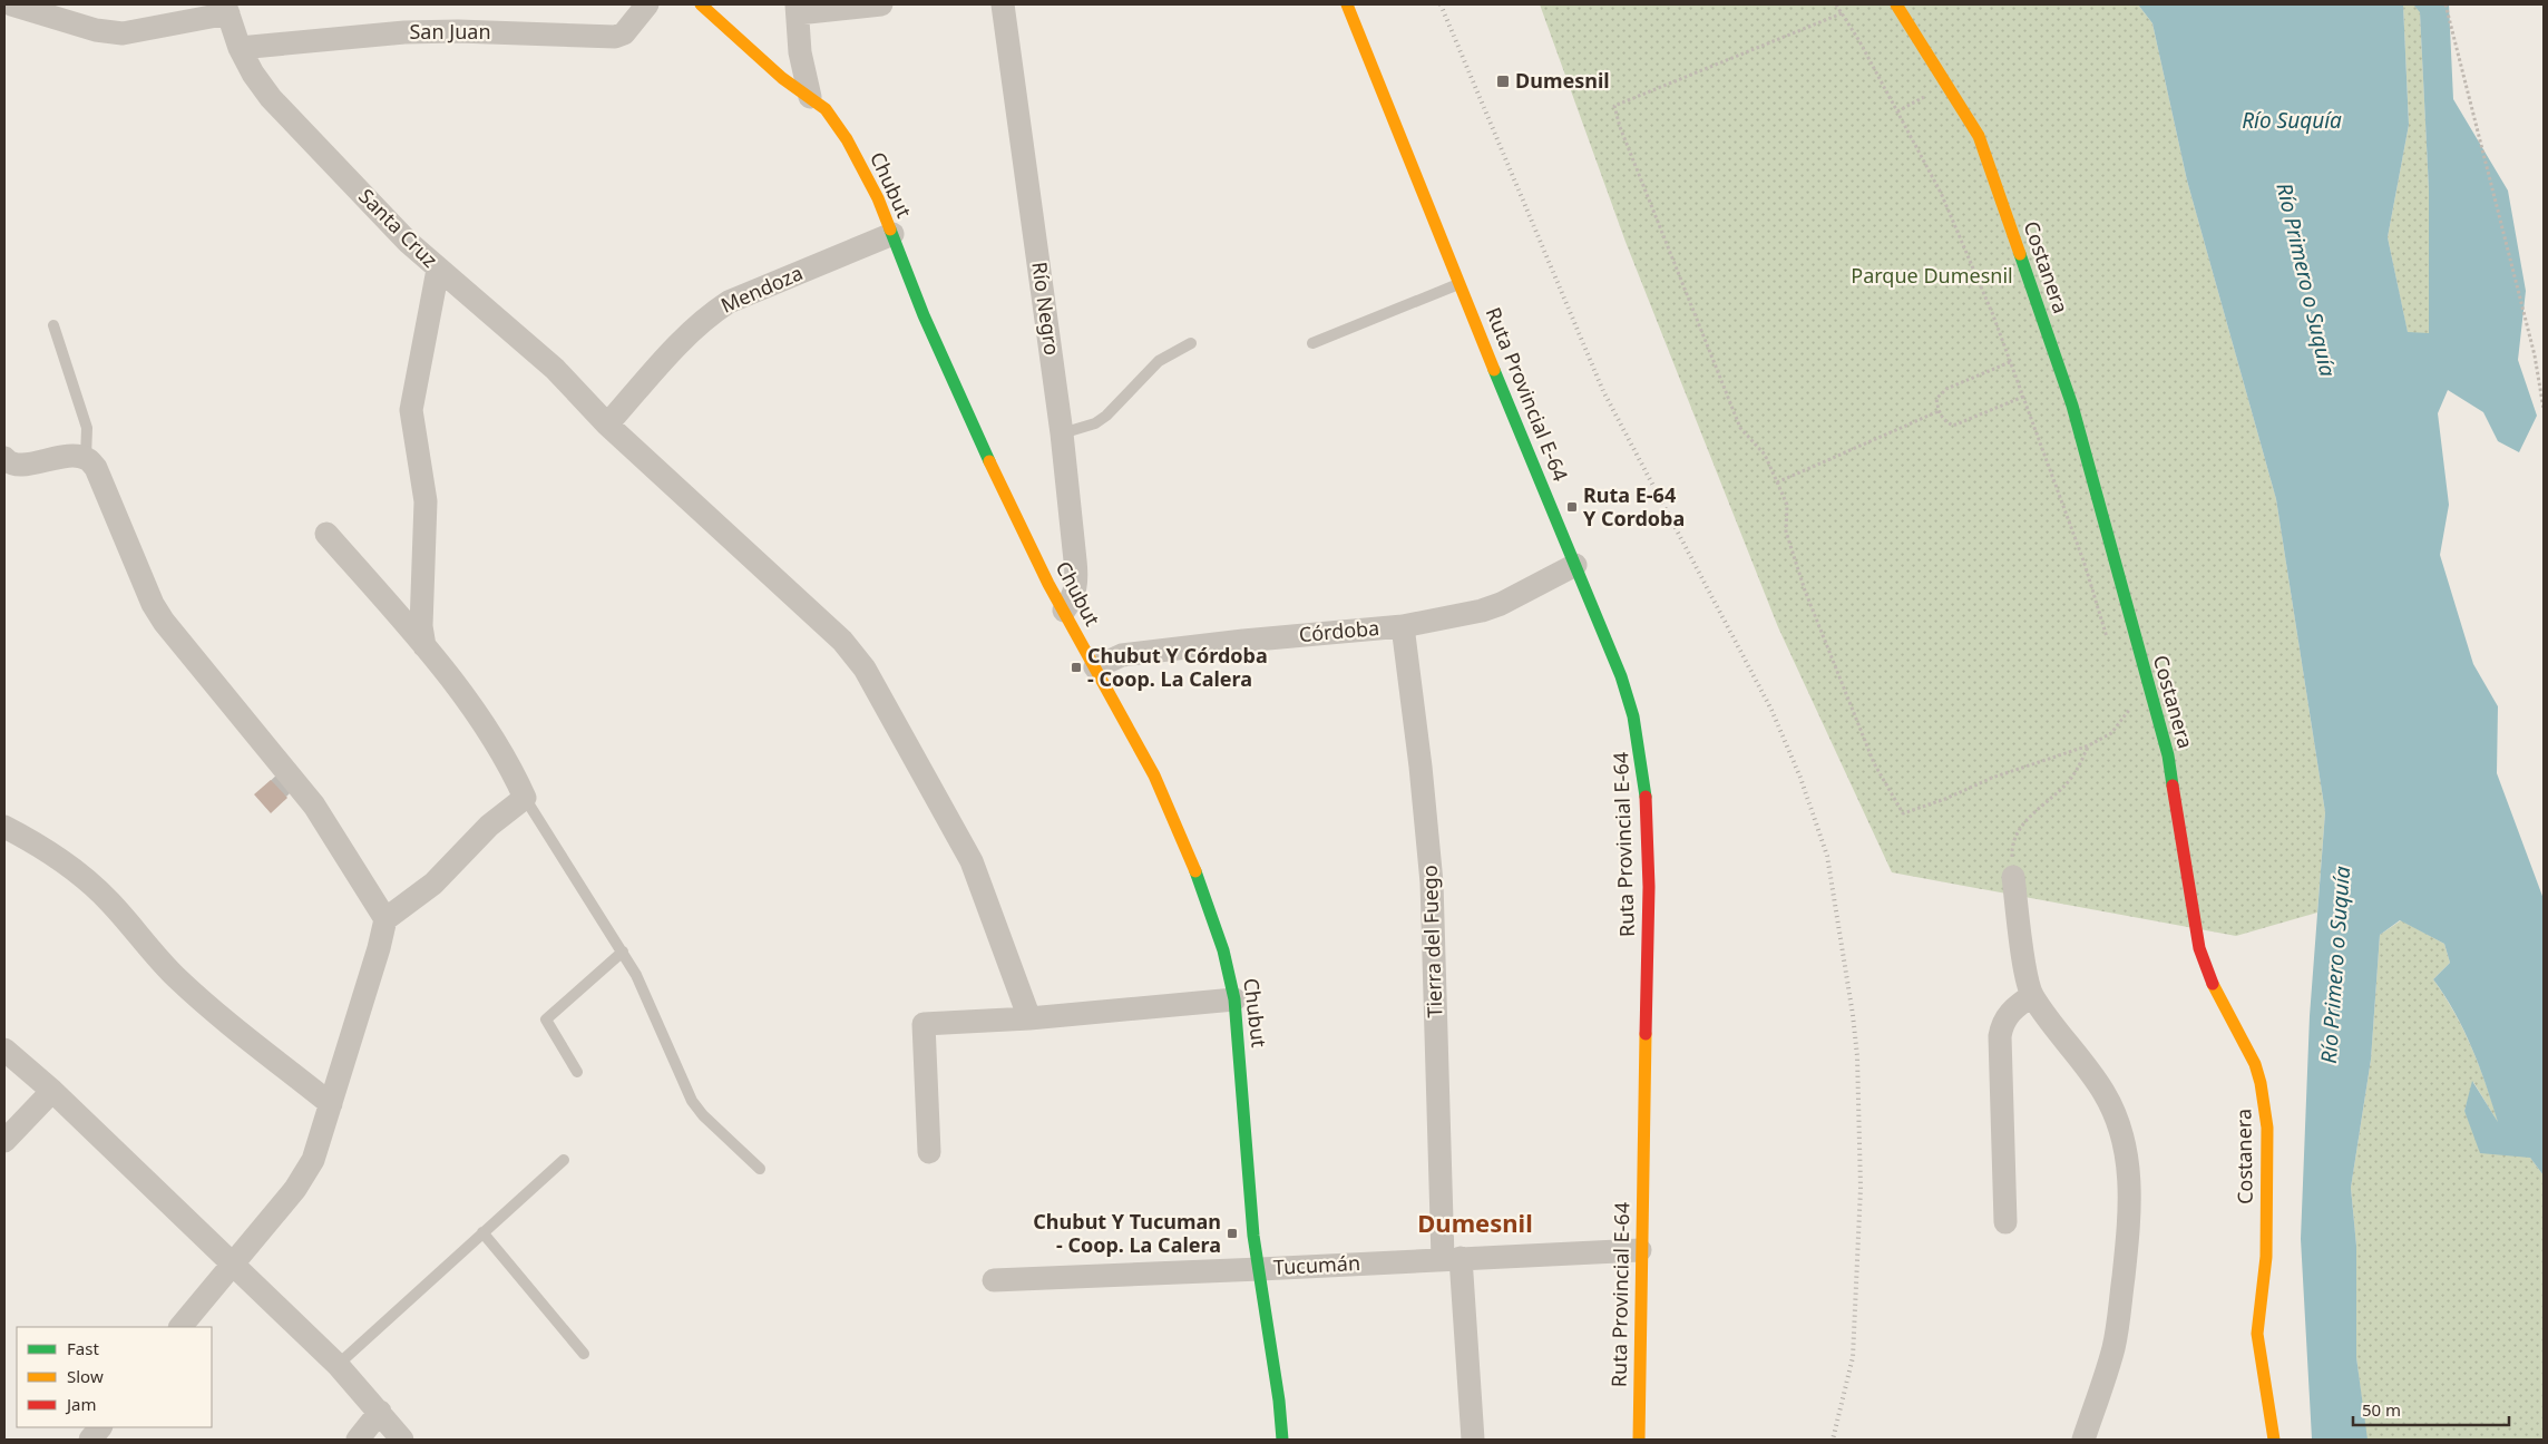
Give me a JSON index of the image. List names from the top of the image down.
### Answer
{
  "streets": {
    "street": [
      "San Juan",
      "Chubut",
      "Santa Cruz",
      "Costanera",
      "Mendoza",
      "Río Negro",
      "Ruta Provincial E-64",
      "Córdoba",
      "Tierra del Fuego",
      "Tucumán"
    ]
  },
  "crossings": [
    ["San Juan", "Santa Cruz"],
    ["Chubut", "Mendoza"],
    ["Chubut", "Río Negro"],
    ["Chubut", "Córdoba"],
    ["Chubut", "Tucumán"],
    ["Santa Cruz", "Mendoza"],
    ["Ruta Provincial E-64", "Córdoba"],
    ["Ruta Provincial E-64", "Tucumán"],
    ["Córdoba", "Tierra del Fuego"],
    ["Tierra del Fuego", "Tucumán"]
  ],
  "districts": ["Dumesnil"],
  "water": ["Río Suquía", "Río Primero o Suquía"],
  "parks": ["Parque Dumesnil"],
  "places": {
    "transit": [
      "Dumesnil",
      "Ruta E-64 Y Cordoba",
      "Chubut Y Córdoba - Coop. La Calera",
      "Chubut Y Tucuman - Coop. La Calera"
    ]
  },
  "legend": ["Fast", "Slow", "Jam"],
  "scale_bar": "50 m"
}
